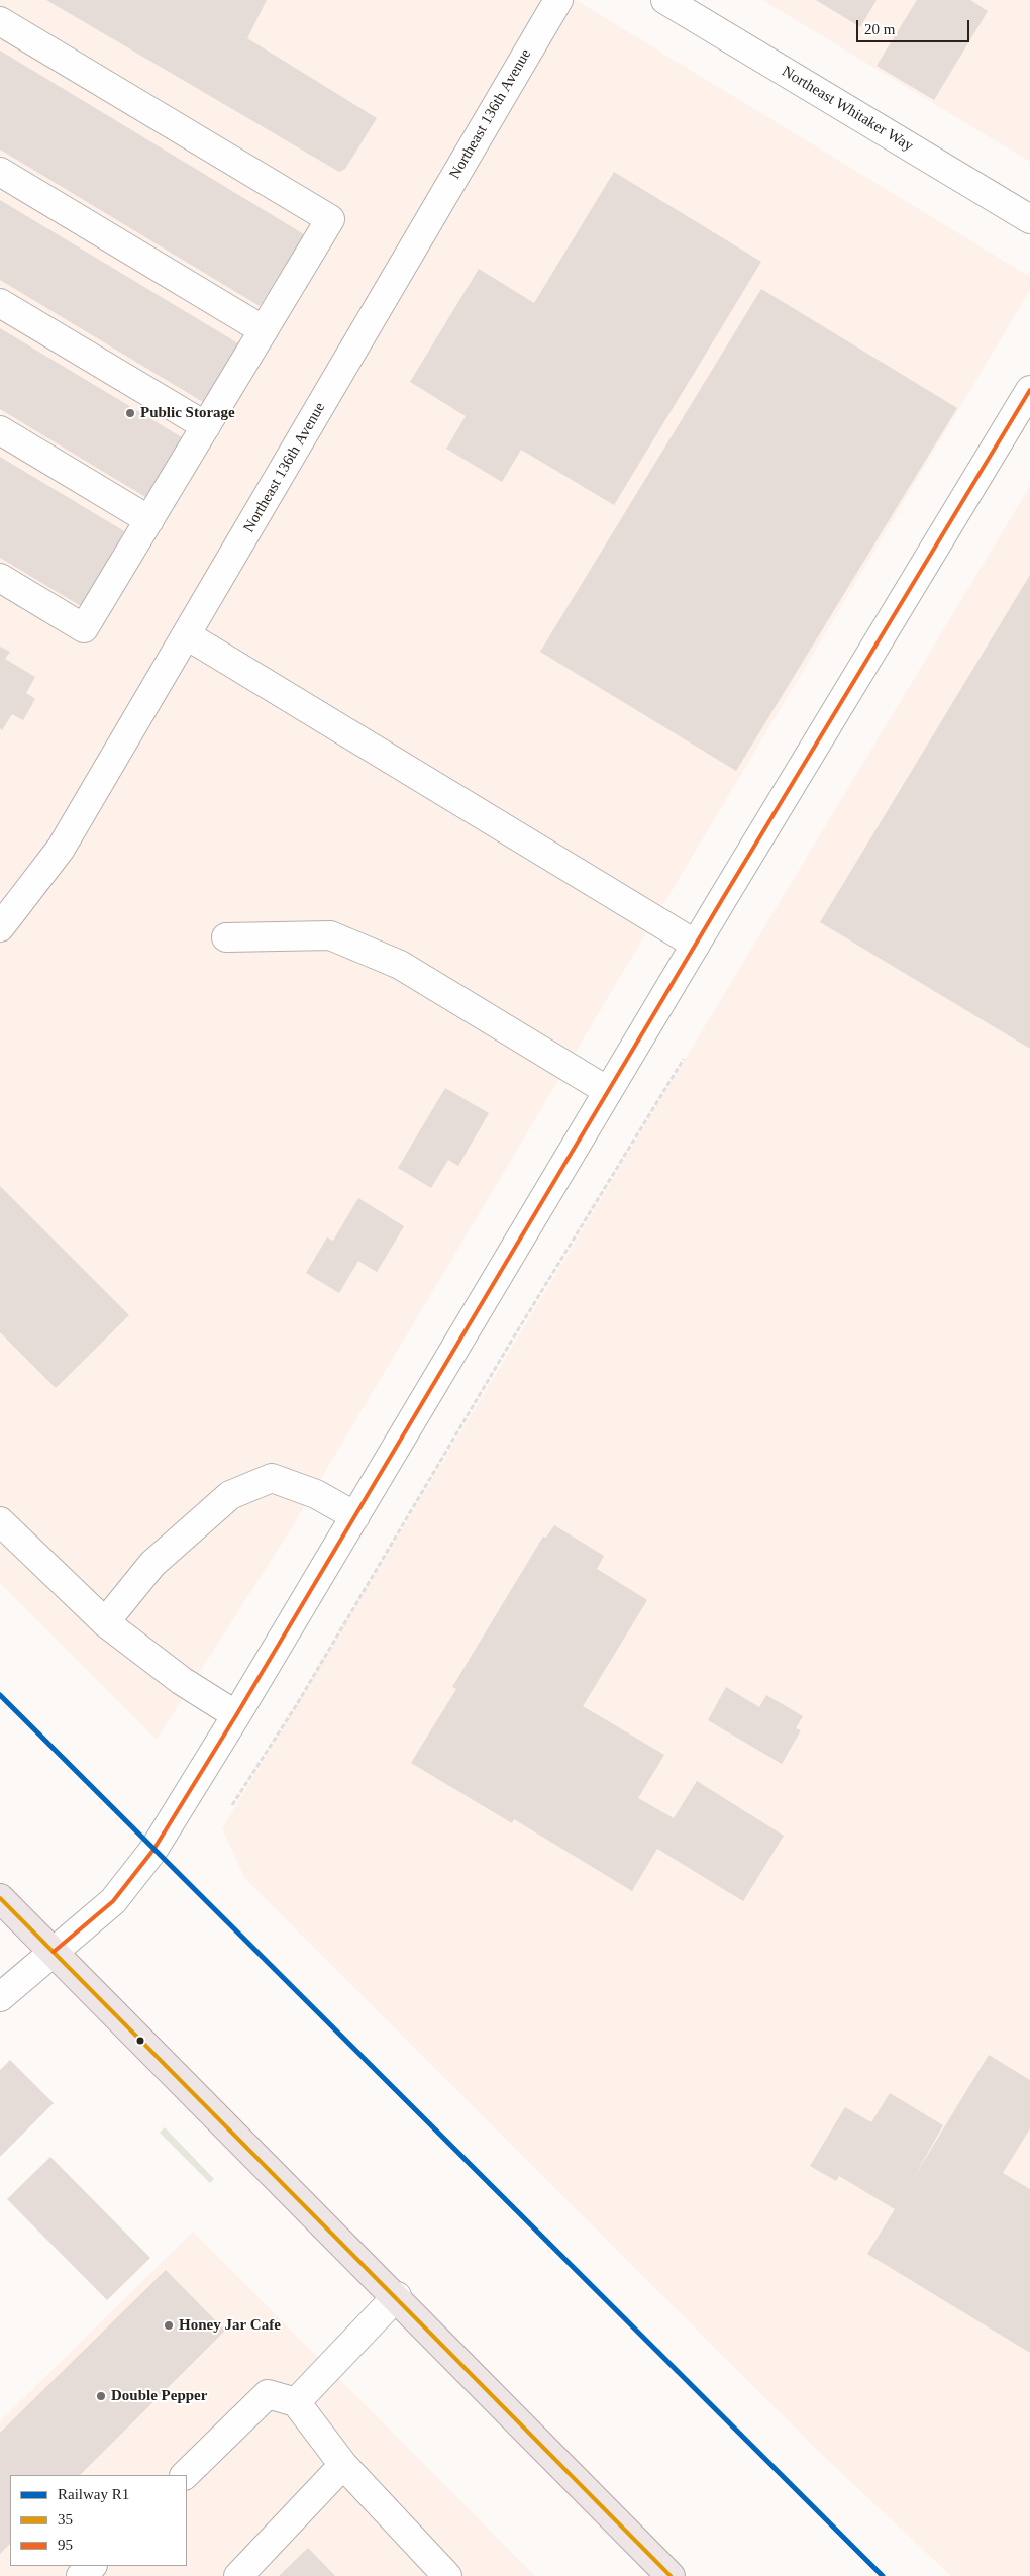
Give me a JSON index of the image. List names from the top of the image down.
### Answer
{
  "streets": {
    "street": ["Northeast Whitaker Way", "Northeast 136th Avenue"]
  },
  "places": ["Public Storage", "Honey Jar Cafe", "Double Pepper"],
  "lines": ["transit line 95", "rail line R1", "transit line 35"],
  "legend": ["Railway R1", "35", "95"],
  "scale_bar": "20 m"
}
